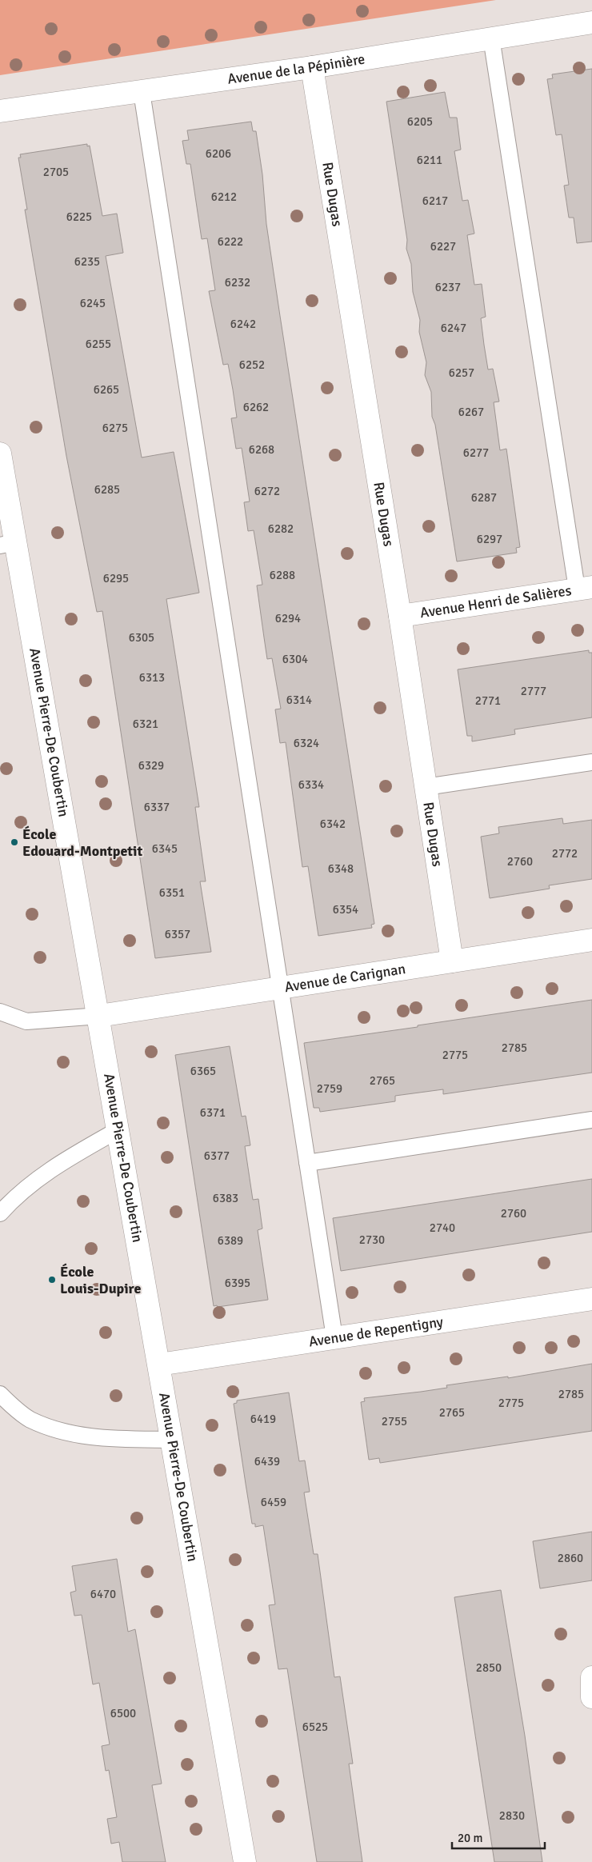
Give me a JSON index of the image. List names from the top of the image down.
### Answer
{
  "streets": {
    "street": [
      "Avenue de la Pépinière",
      "Rue Dugas",
      "Avenue Henri de Salières",
      "Avenue Pierre-De Coubertin",
      "Avenue de Carignan",
      "Avenue de Repentigny"
    ]
  },
  "crossings": [
    ["Avenue de la Pépinière", "Rue Dugas"],
    ["Rue Dugas", "Avenue Henri de Salières"],
    ["Rue Dugas", "Avenue de Carignan"],
    ["Avenue Pierre-De Coubertin", "Avenue de Carignan"],
    ["Avenue Pierre-De Coubertin", "Avenue de Repentigny"]
  ],
  "places": ["École Edouard-Montpetit", "École Louis-Dupire"],
  "house_numbers": [
    "6205",
    "6206",
    "6211",
    "2705",
    "6212",
    "6217",
    "6225",
    "6222",
    "6227",
    "6235",
    "6232",
    "6237",
    "6245",
    "6242",
    "6247",
    "6255",
    "6252",
    "6257",
    "6265",
    "6262",
    "6267",
    "6275",
    "6268",
    "6277",
    "6285",
    "6272",
    "6287",
    "6282",
    "6297",
    "6288",
    "6295",
    "6294",
    "6305",
    "6304",
    "6313",
    "2777",
    "6314",
    "2771",
    "6321",
    "6324",
    "6329",
    "6334",
    "6337",
    "6342",
    "6345",
    "2772",
    "2760",
    "6348",
    "6351",
    "6354",
    "6357",
    "2785",
    "2775",
    "6365",
    "2765",
    "2759",
    "6371",
    "6377",
    "6383",
    "2760",
    "2740",
    "2730",
    "6389",
    "6395",
    "2785",
    "2775",
    "2765",
    "6419",
    "2755",
    "6439",
    "6459",
    "2860",
    "6470",
    "2850",
    "6500",
    "6525",
    "2830"
  ],
  "scale_bar": "20 m"
}
